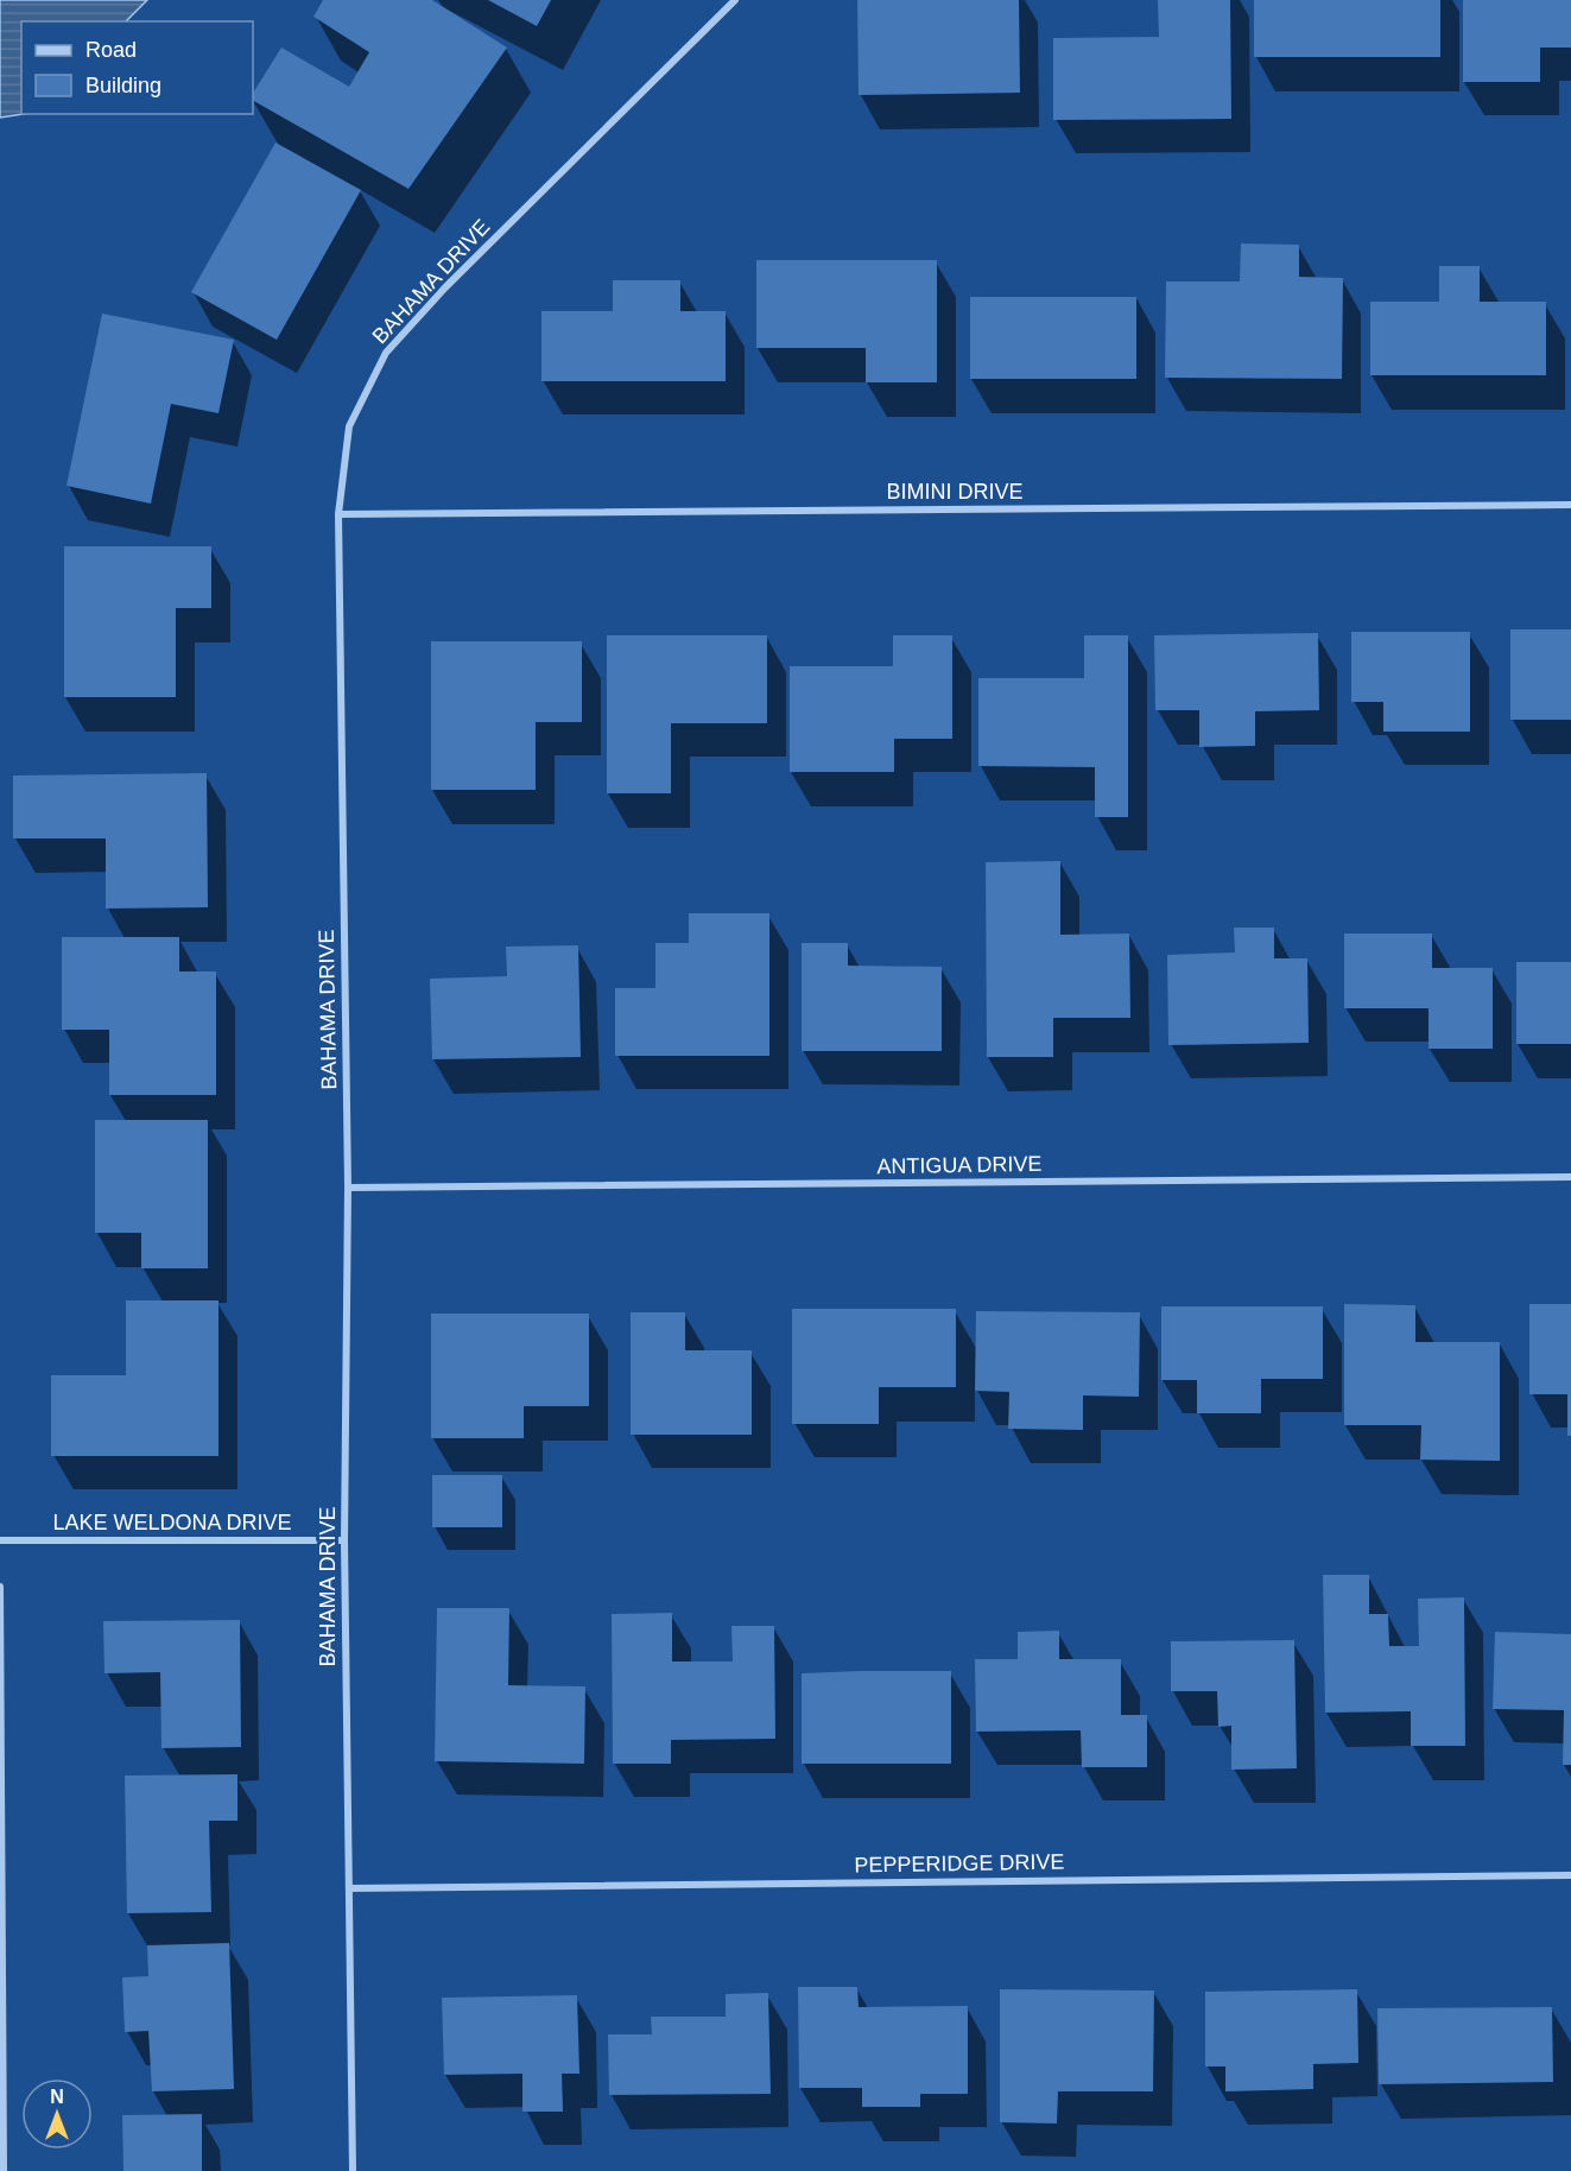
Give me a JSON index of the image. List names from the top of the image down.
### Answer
{
  "streets": {
    "street": [
      "BAHAMA DRIVE",
      "BIMINI DRIVE",
      "ANTIGUA DRIVE",
      "LAKE WELDONA DRIVE",
      "PEPPERIDGE DRIVE"
    ]
  },
  "crossings": [
    ["BAHAMA DRIVE", "BIMINI DRIVE"],
    ["BAHAMA DRIVE", "ANTIGUA DRIVE"],
    ["BAHAMA DRIVE", "LAKE WELDONA DRIVE"],
    ["BAHAMA DRIVE", "PEPPERIDGE DRIVE"]
  ],
  "legend": ["Road", "Building"],
  "north": "top"
}
